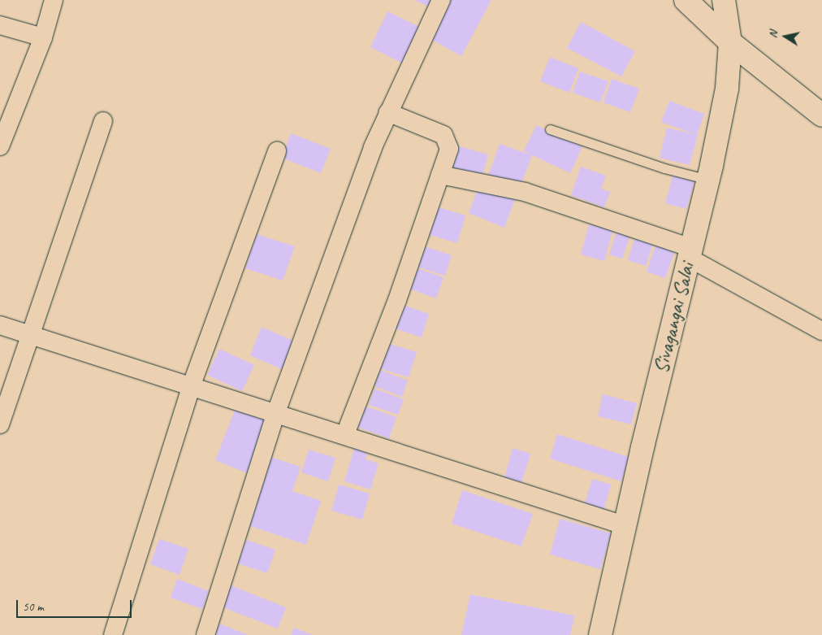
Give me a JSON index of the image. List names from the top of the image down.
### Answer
{
  "streets": {
    "main road": ["Sivagangai Salai"]
  },
  "scale_bar": "50 m",
  "north": "left"
}
